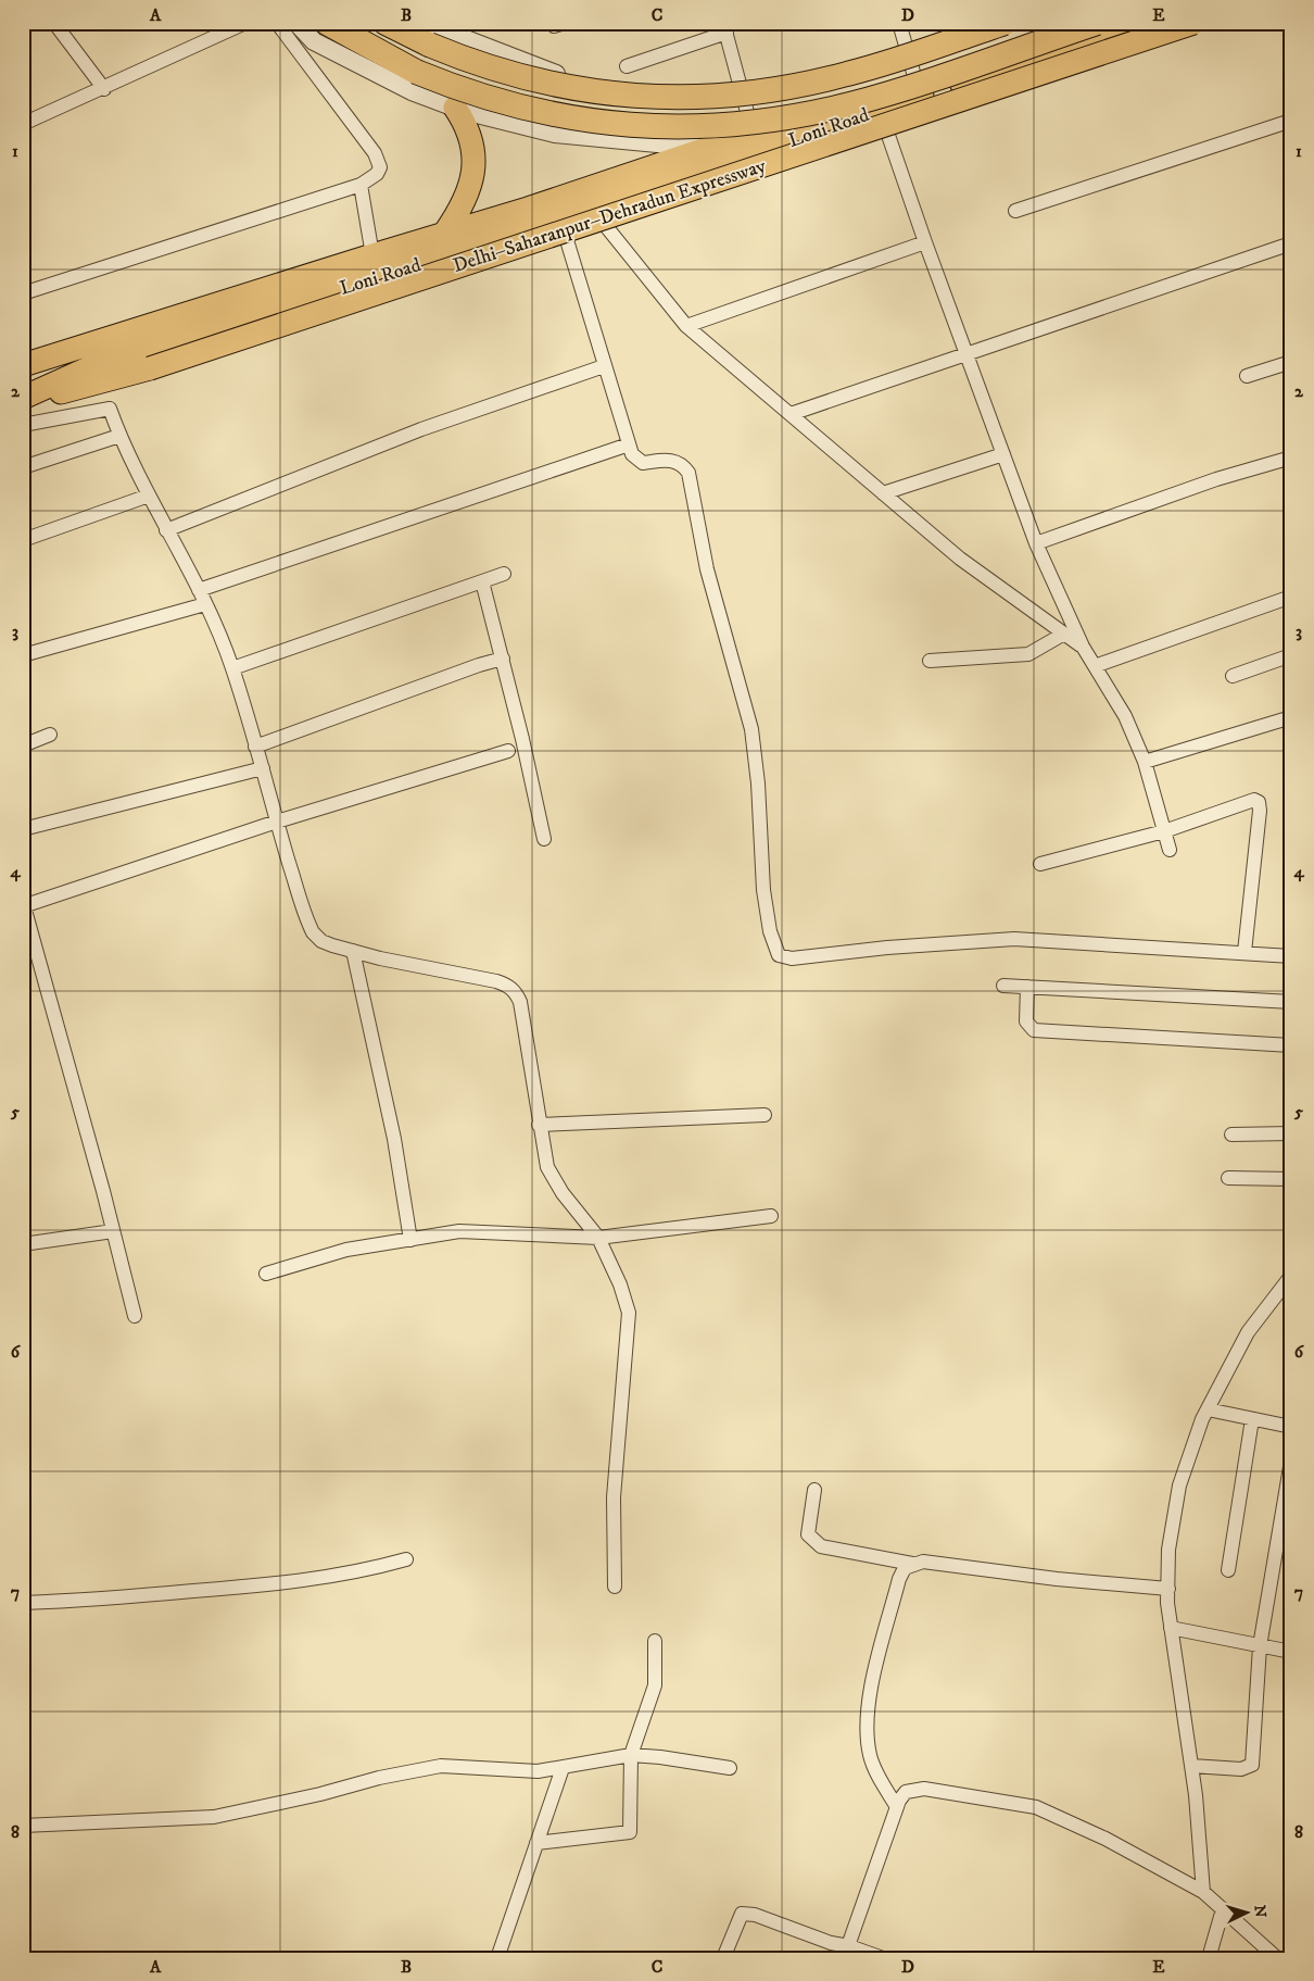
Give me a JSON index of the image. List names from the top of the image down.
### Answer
{
  "streets": {
    "highway": ["Loni Road", "Delhi–Saharanpur–Dehradun Expressway"]
  },
  "north": "right",
  "grid": {
    "columns": [
      "A",
      "B",
      "C",
      "D",
      "E"
    ],
    "rows": [
      "1",
      "2",
      "3",
      "4",
      "5",
      "6",
      "7",
      "8"
    ]
  }
}
